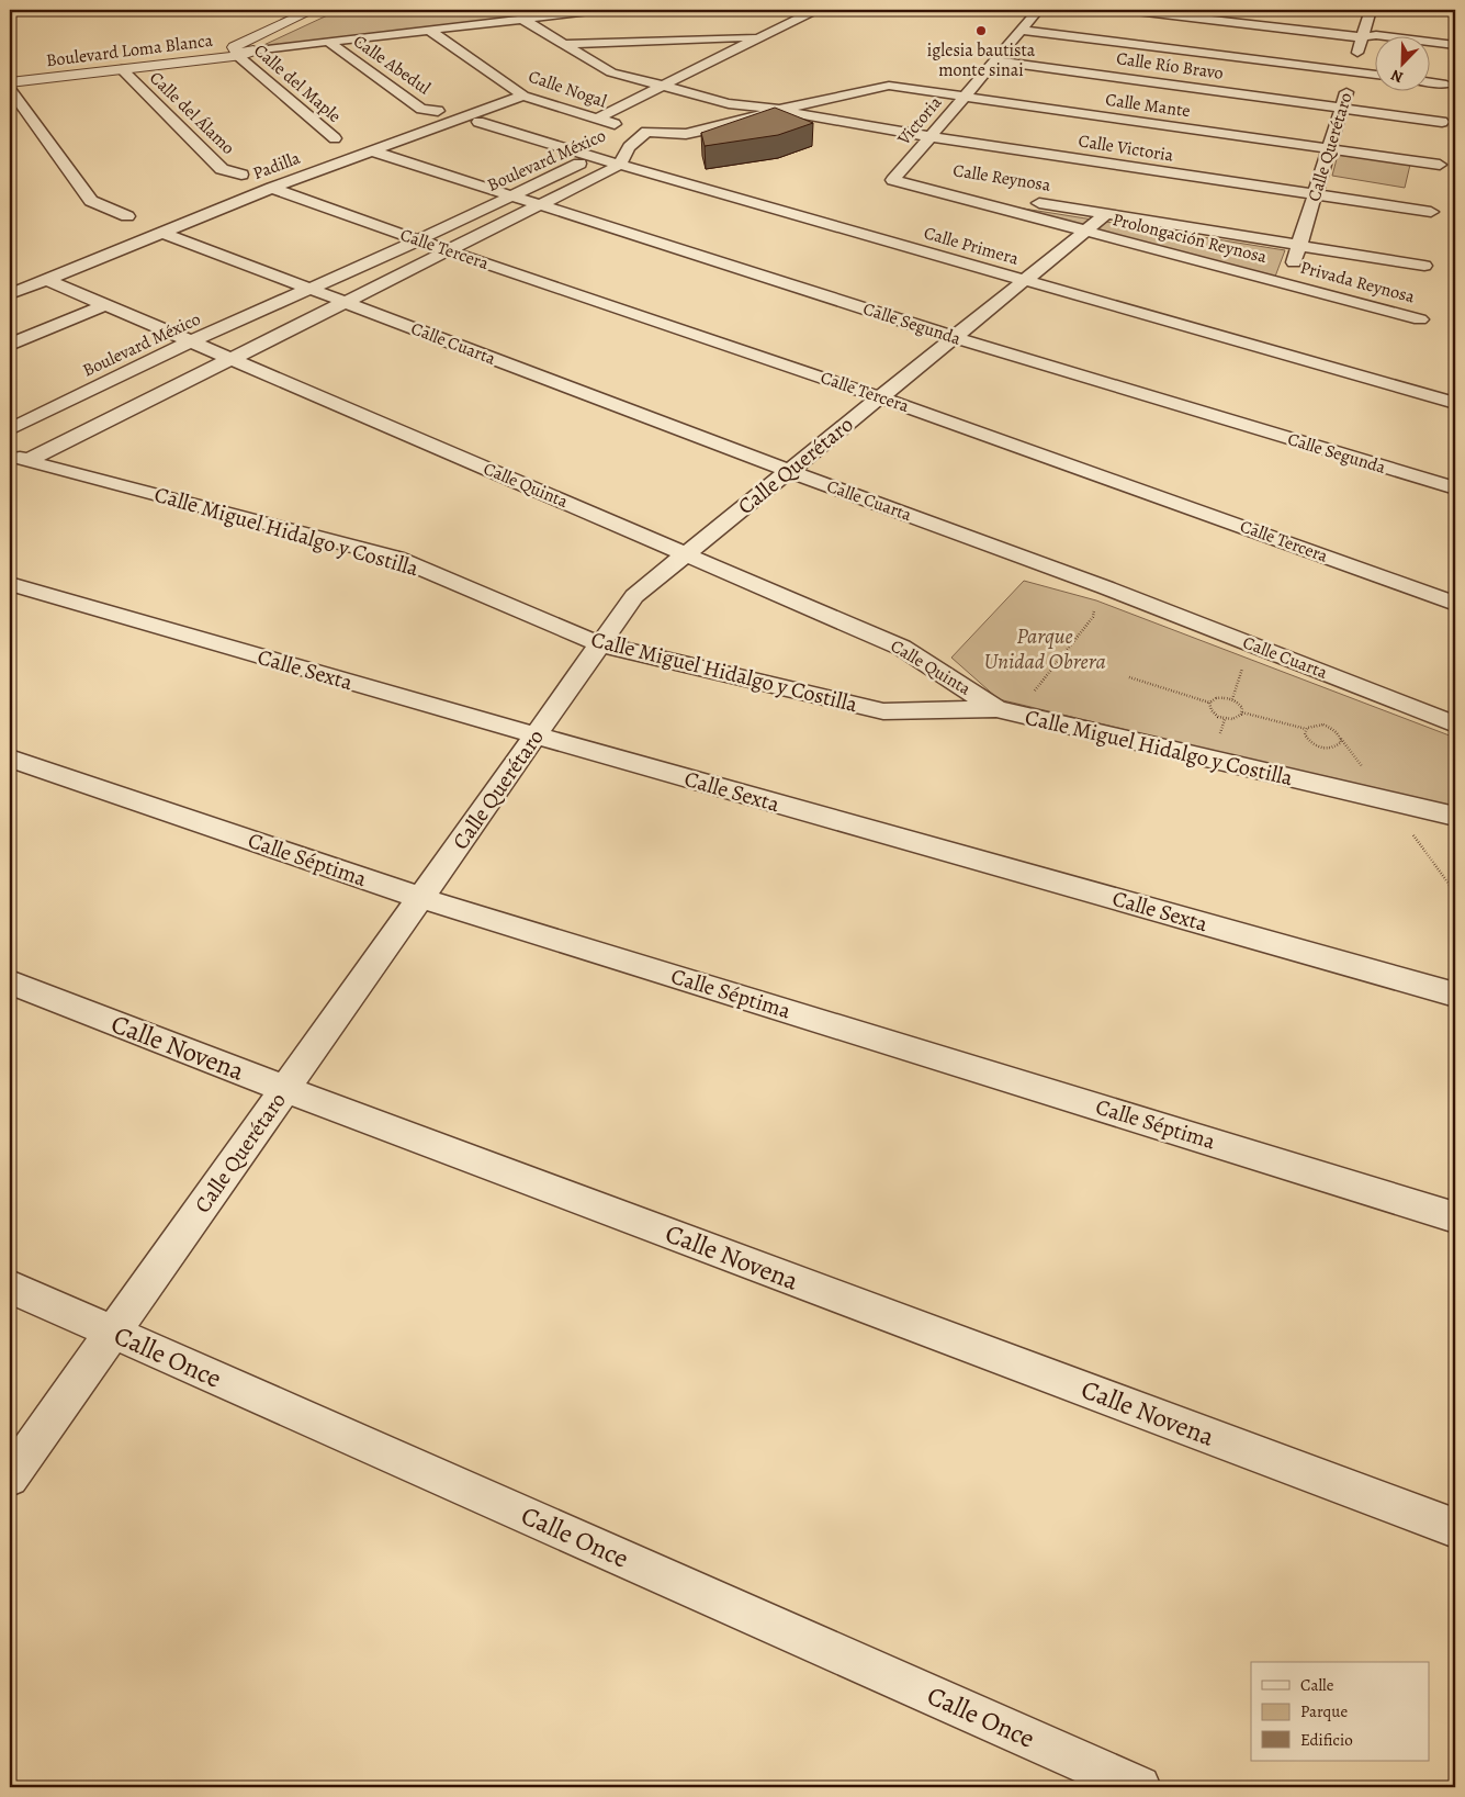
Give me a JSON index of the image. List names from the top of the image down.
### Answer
{
  "streets": {
    "street": [
      "Boulevard Loma Blanca",
      "Calle Abedul",
      "Calle Río Bravo",
      "Calle del Maple",
      "Calle Nogal",
      "Calle Mante",
      "Calle del Álamo",
      "Victoria",
      "Calle Querétaro",
      "Calle Victoria",
      "Boulevard México",
      "Padilla",
      "Calle Reynosa",
      "Prolongación Reynosa",
      "Calle Primera",
      "Calle Tercera",
      "Privada Reynosa",
      "Calle Segunda",
      "Calle Cuarta",
      "Calle Quinta",
      "Calle Miguel Hidalgo y Costilla",
      "Calle Sexta",
      "Calle Séptima",
      "Calle Novena",
      "Calle Once"
    ]
  },
  "crossings": [
    ["Boulevard Loma Blanca", "Calle Abedul"],
    ["Boulevard Loma Blanca", "Calle del Maple"],
    ["Boulevard Loma Blanca", "Calle Nogal"],
    ["Boulevard Loma Blanca", "Calle del Álamo"],
    ["Boulevard Loma Blanca", "Calle Victoria"],
    ["Calle Río Bravo", "Victoria"],
    ["Calle Río Bravo", "Calle Querétaro"],
    ["Calle Nogal", "Calle Mante"],
    ["Calle Nogal", "Calle Victoria"],
    ["Calle Nogal", "Boulevard México"],
    ["Calle Nogal", "Padilla"],
    ["Calle Mante", "Victoria"],
    ["Calle Mante", "Calle Querétaro"],
    ["Calle Mante", "Calle Victoria"],
    ["Victoria", "Calle Victoria"],
    ["Victoria", "Calle Reynosa"],
    ["Calle Querétaro", "Calle Victoria"],
    ["Calle Querétaro", "Calle Reynosa"],
    ["Calle Querétaro", "Prolongación Reynosa"],
    ["Calle Querétaro", "Calle Primera"],
    ["Calle Querétaro", "Calle Tercera"],
    ["Calle Querétaro", "Privada Reynosa"],
    ["Calle Querétaro", "Calle Segunda"],
    ["Calle Querétaro", "Calle Cuarta"],
    ["Calle Querétaro", "Calle Quinta"],
    ["Calle Querétaro", "Calle Miguel Hidalgo y Costilla"],
    ["Calle Querétaro", "Calle Sexta"],
    ["Calle Querétaro", "Calle Séptima"],
    ["Calle Querétaro", "Calle Novena"],
    ["Calle Querétaro", "Calle Once"],
    ["Calle Victoria", "Boulevard México"],
    ["Boulevard México", "Calle Primera"],
    ["Boulevard México", "Calle Tercera"],
    ["Boulevard México", "Calle Segunda"],
    ["Boulevard México", "Calle Cuarta"],
    ["Boulevard México", "Calle Quinta"],
    ["Boulevard México", "Calle Miguel Hidalgo y Costilla"],
    ["Padilla", "Calle Tercera"],
    ["Padilla", "Calle Segunda"],
    ["Padilla", "Calle Cuarta"],
    ["Padilla", "Calle Quinta"],
    ["Calle Reynosa", "Prolongación Reynosa"],
    ["Calle Reynosa", "Privada Reynosa"],
    ["Prolongación Reynosa", "Privada Reynosa"],
    ["Calle Quinta", "Calle Miguel Hidalgo y Costilla"]
  ],
  "parks": ["Parque Unidad Obrera"],
  "places": ["iglesia bautista monte sinai"],
  "legend": ["Calle", "Parque", "Edificio"],
  "north": "bottom left"
}
